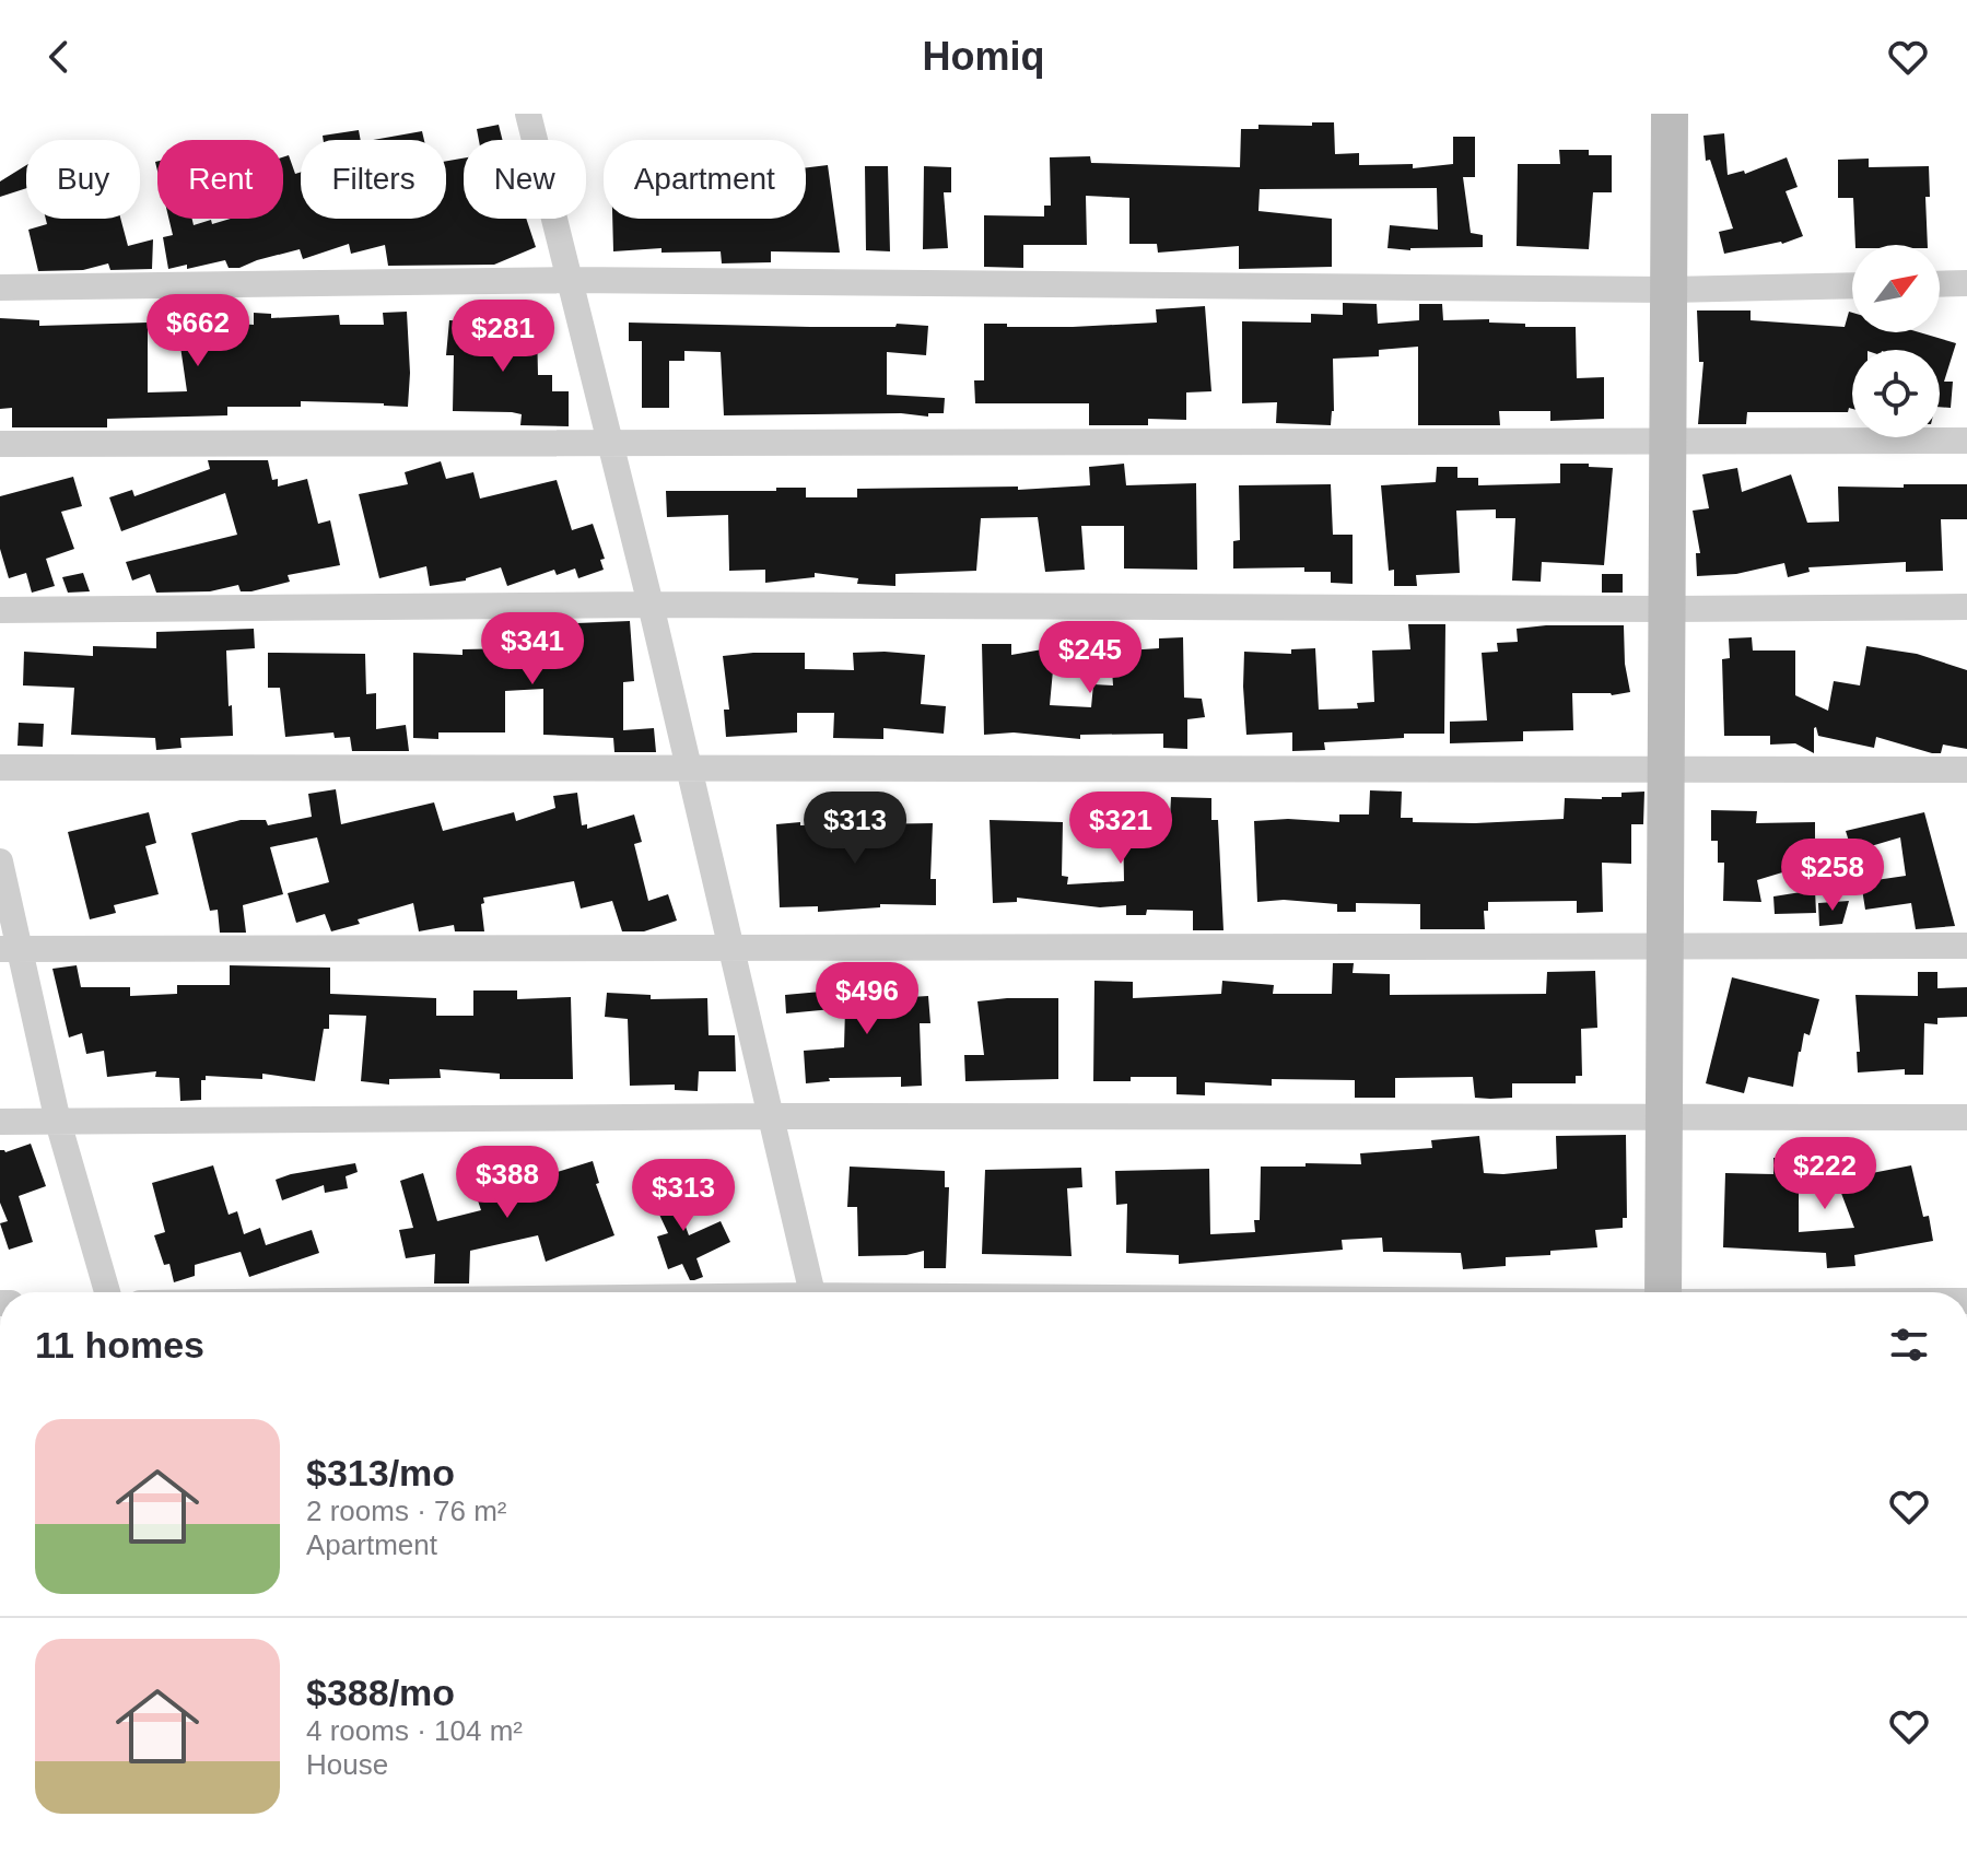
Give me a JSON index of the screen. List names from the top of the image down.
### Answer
{
  "north": "top right",
  "page": {
    "header": "Homiq",
    "chip": [
      "Buy",
      "Rent",
      "Filters",
      "New",
      "Apartment"
    ],
    "price": [
      "$662",
      "$281",
      "$341",
      "$245",
      "$313",
      "$321",
      "$258",
      "$496",
      "$222",
      "$388",
      "$313"
    ],
    "heading": "11 homes",
    "list": [
      {
        "name": "$313/mo",
        "note": "2 rooms · 76 m² · Apartment"
      },
      {
        "name": "$388/mo",
        "note": "4 rooms · 104 m² · House"
      }
    ]
  }
}
